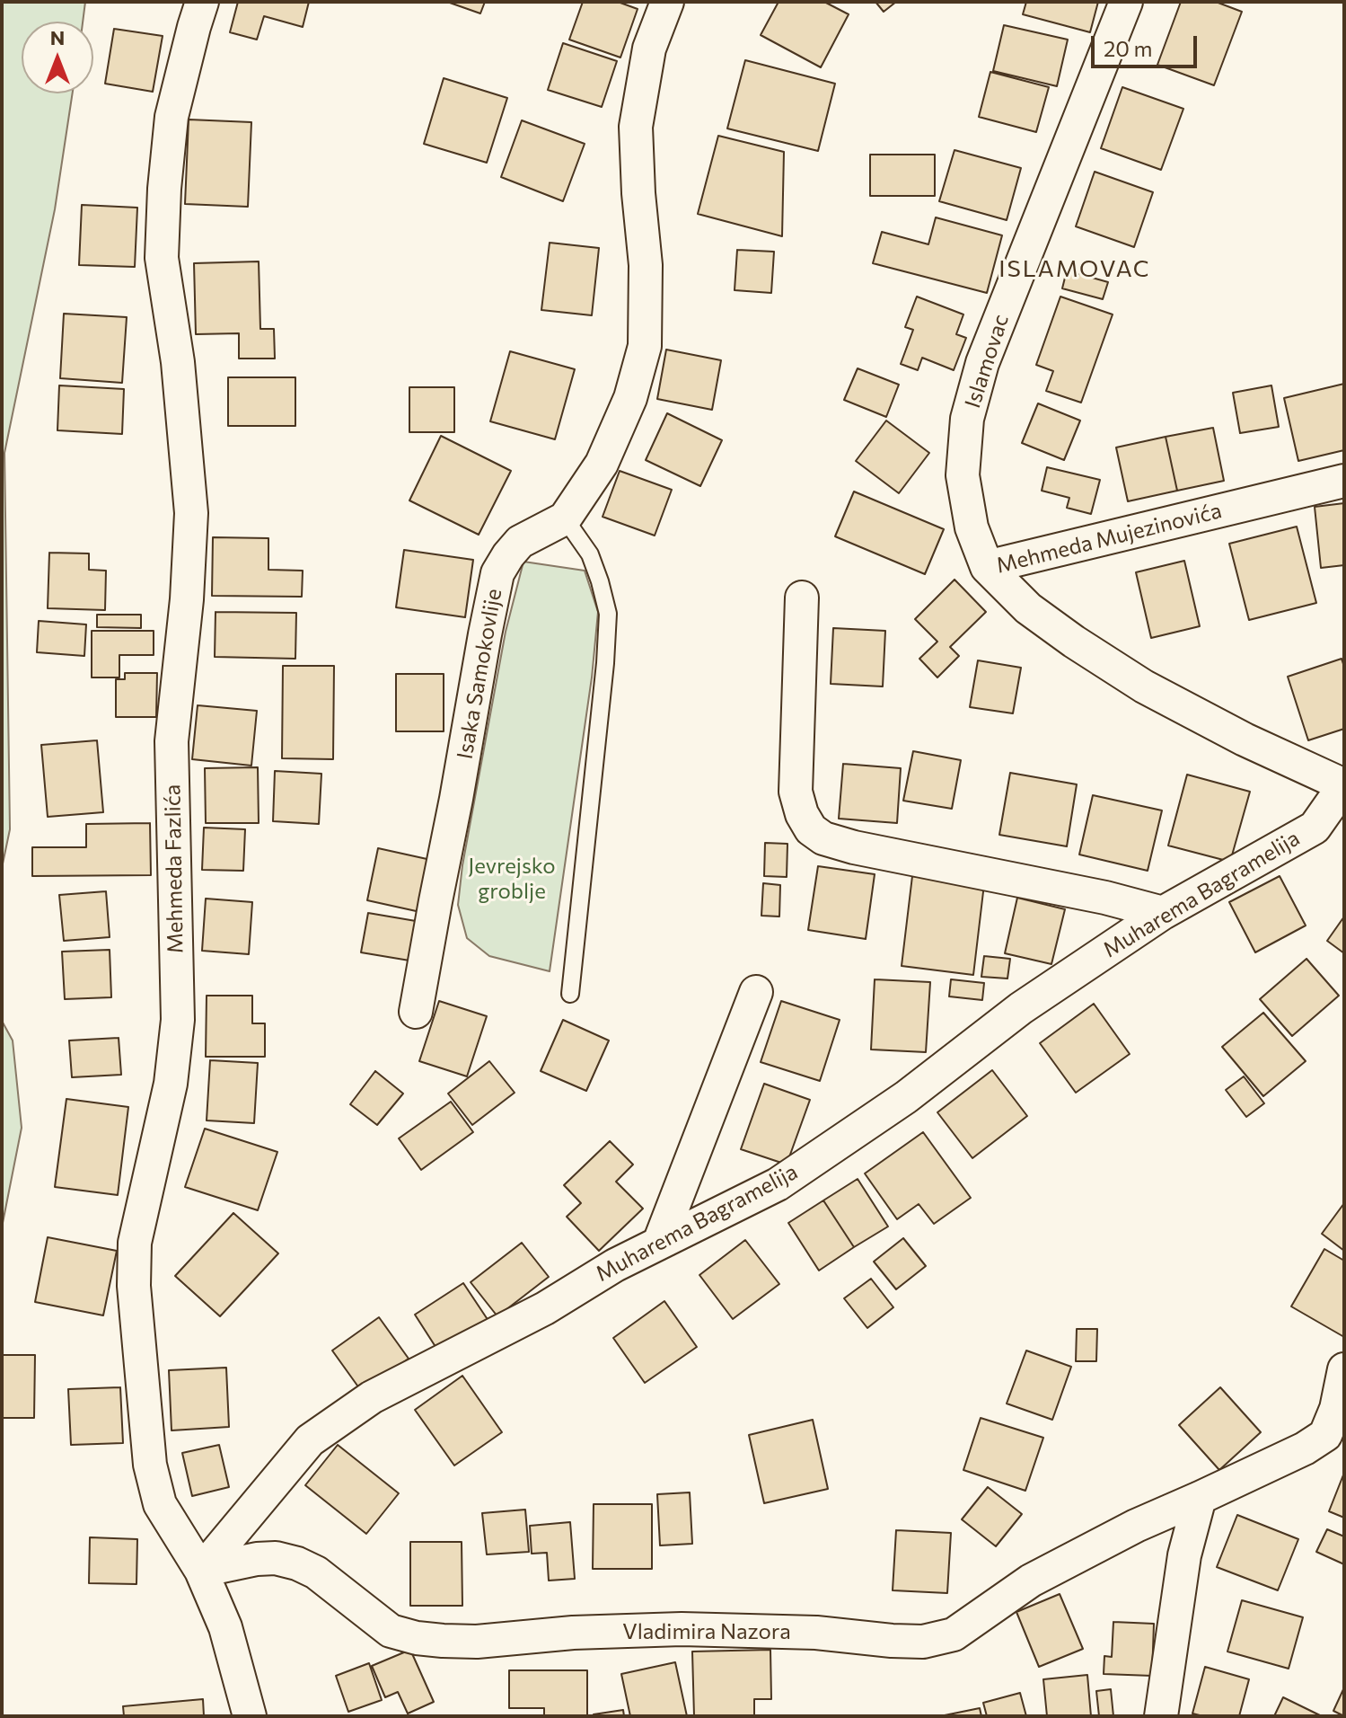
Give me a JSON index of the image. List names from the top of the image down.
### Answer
{
  "streets": {
    "street": [
      "Islamovac",
      "Mehmeda Mujezinovića",
      "Isaka Samokovlije",
      "Mehmeda Fazlića",
      "Muharema Bagramelija",
      "Vladimira Nazora"
    ]
  },
  "crossings": [
    ["Islamovac", "Mehmeda Mujezinovića"],
    ["Mehmeda Mujezinovića", "Muharema Bagramelija"],
    ["Mehmeda Fazlića", "Muharema Bagramelija"],
    ["Mehmeda Fazlića", "Vladimira Nazora"],
    ["Muharema Bagramelija", "Vladimira Nazora"]
  ],
  "districts": ["ISLAMOVAC"],
  "parks": ["Jevrejsko groblje"],
  "scale_bar": "20 m",
  "north": "top"
}
